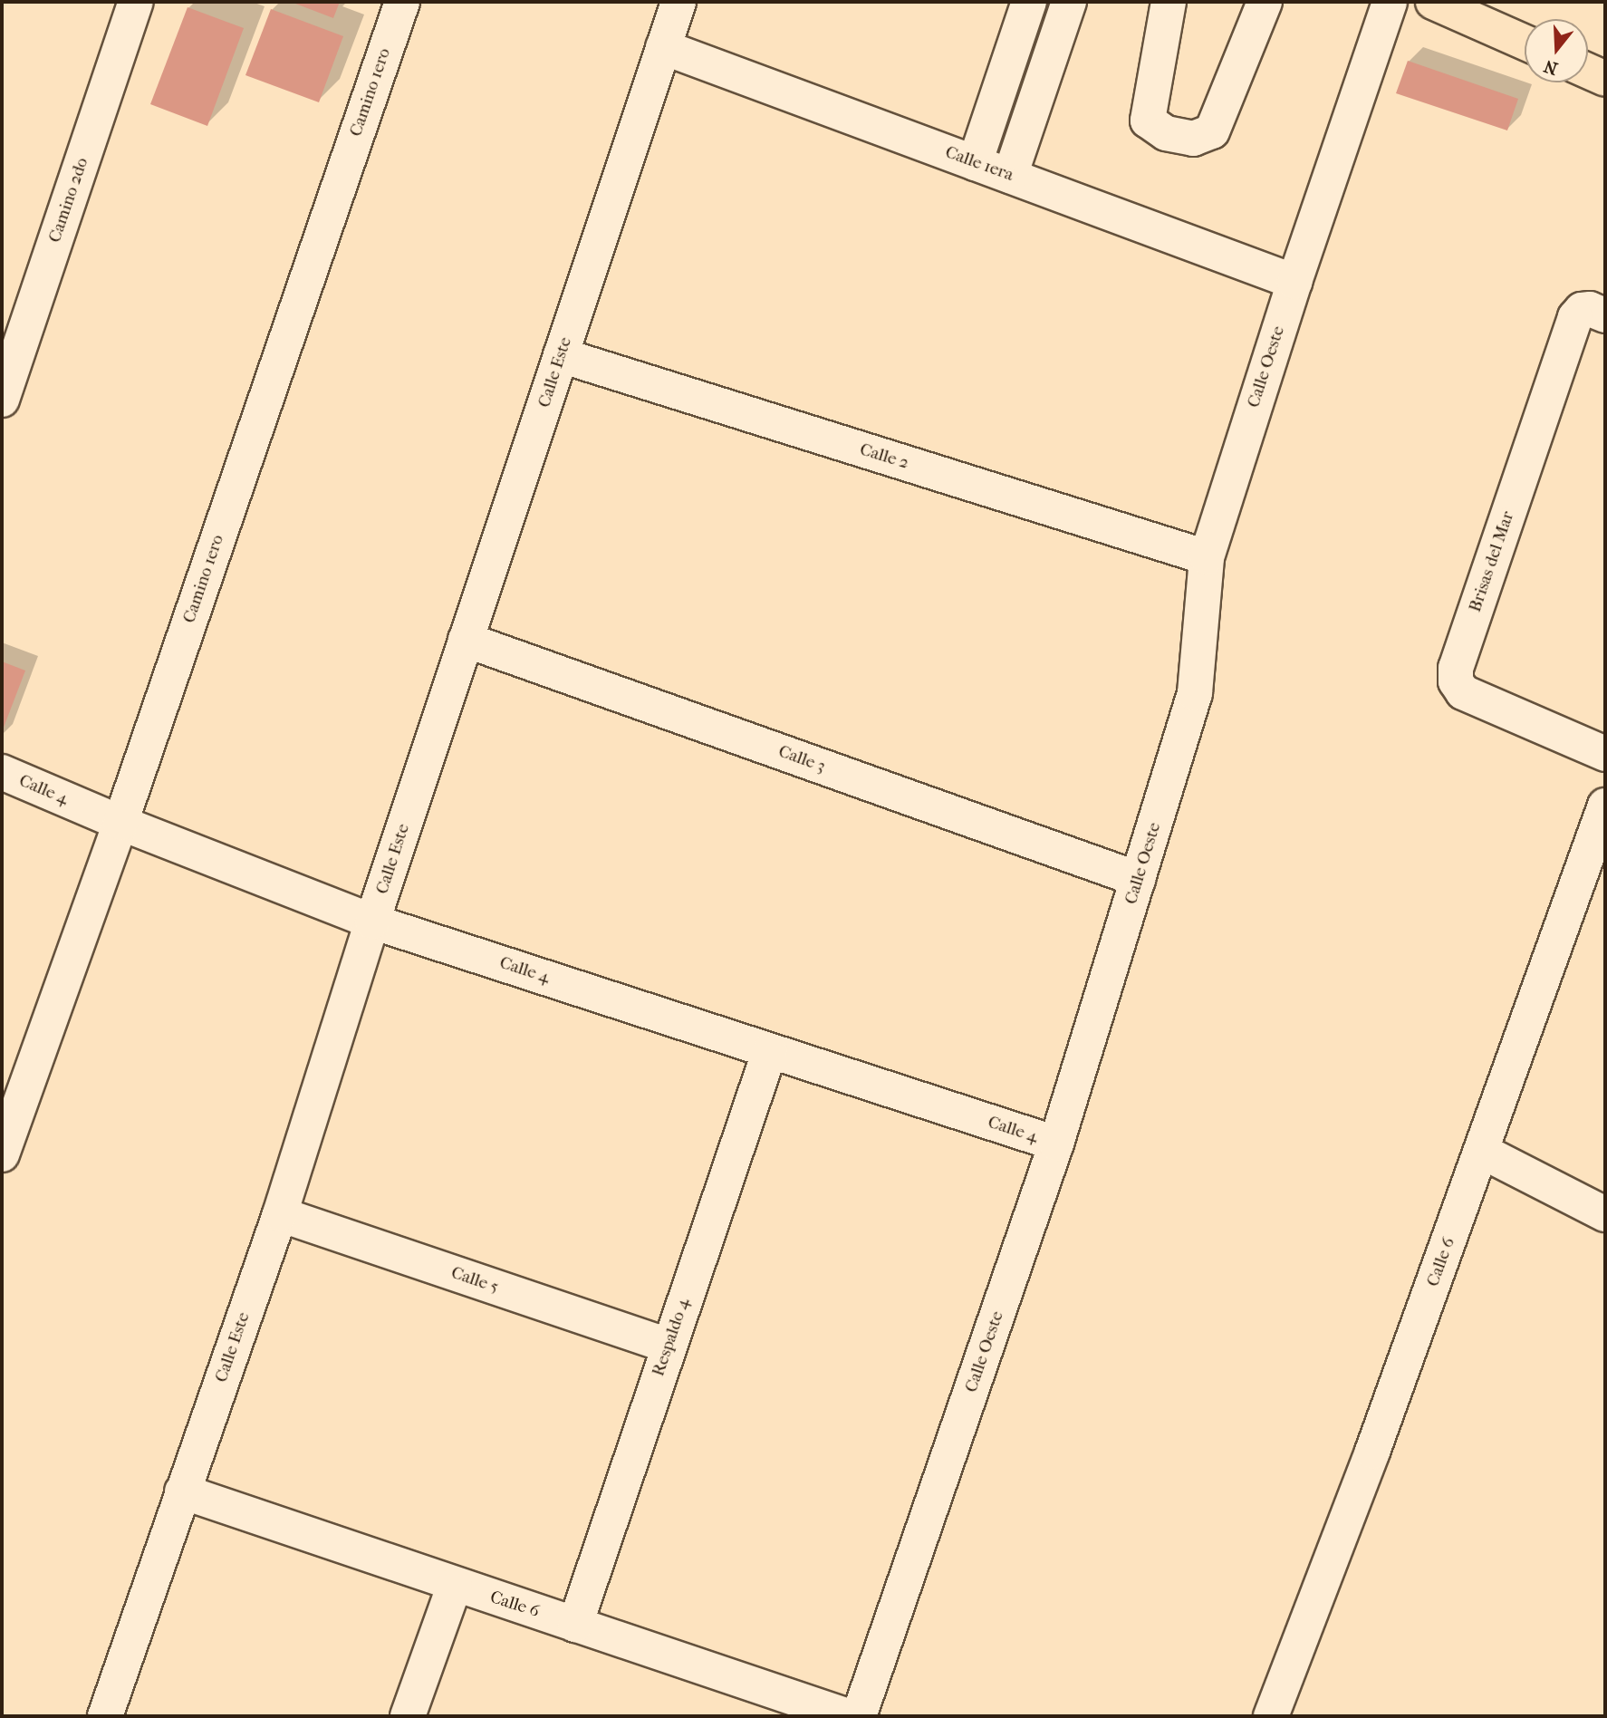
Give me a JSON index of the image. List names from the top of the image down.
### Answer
{
  "streets": {
    "street": [
      "Camino 1ero",
      "Calle 1era",
      "Camino 2do",
      "Calle Oeste",
      "Calle Este",
      "Calle 2",
      "Brisas del Mar",
      "Calle 3",
      "Calle 4",
      "Calle 6",
      "Calle 5",
      "Respaldo 4"
    ]
  },
  "crossings": [
    ["Camino 1ero", "Calle 4"],
    ["Calle 1era", "Calle Oeste"],
    ["Calle 1era", "Calle Este"],
    ["Calle Oeste", "Calle 2"],
    ["Calle Oeste", "Calle 3"],
    ["Calle Oeste", "Calle 4"],
    ["Calle Este", "Calle 2"],
    ["Calle Este", "Calle 3"],
    ["Calle Este", "Calle 4"],
    ["Calle Este", "Calle 6"],
    ["Calle Este", "Calle 5"],
    ["Calle 4", "Respaldo 4"],
    ["Calle 6", "Respaldo 4"],
    ["Calle 5", "Respaldo 4"]
  ],
  "north": "bottom"
}
